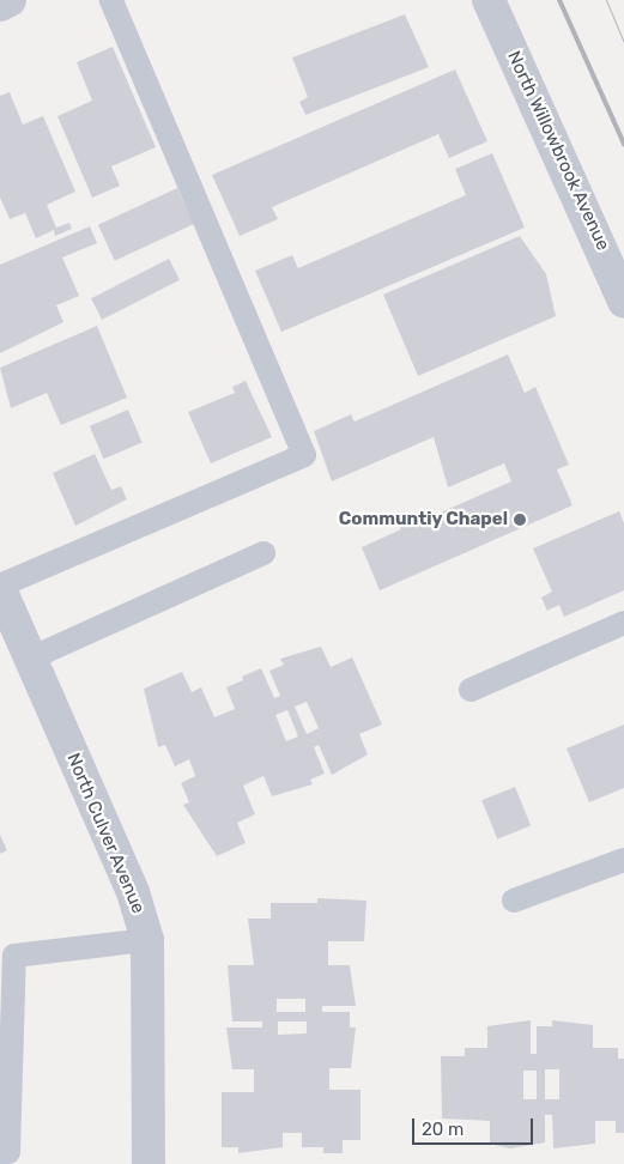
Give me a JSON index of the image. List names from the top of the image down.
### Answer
{
  "streets": {
    "street": ["North Willowbrook Avenue", "North Culver Avenue"]
  },
  "places": ["Communtiy Chapel"],
  "scale_bar": "20 m"
}
